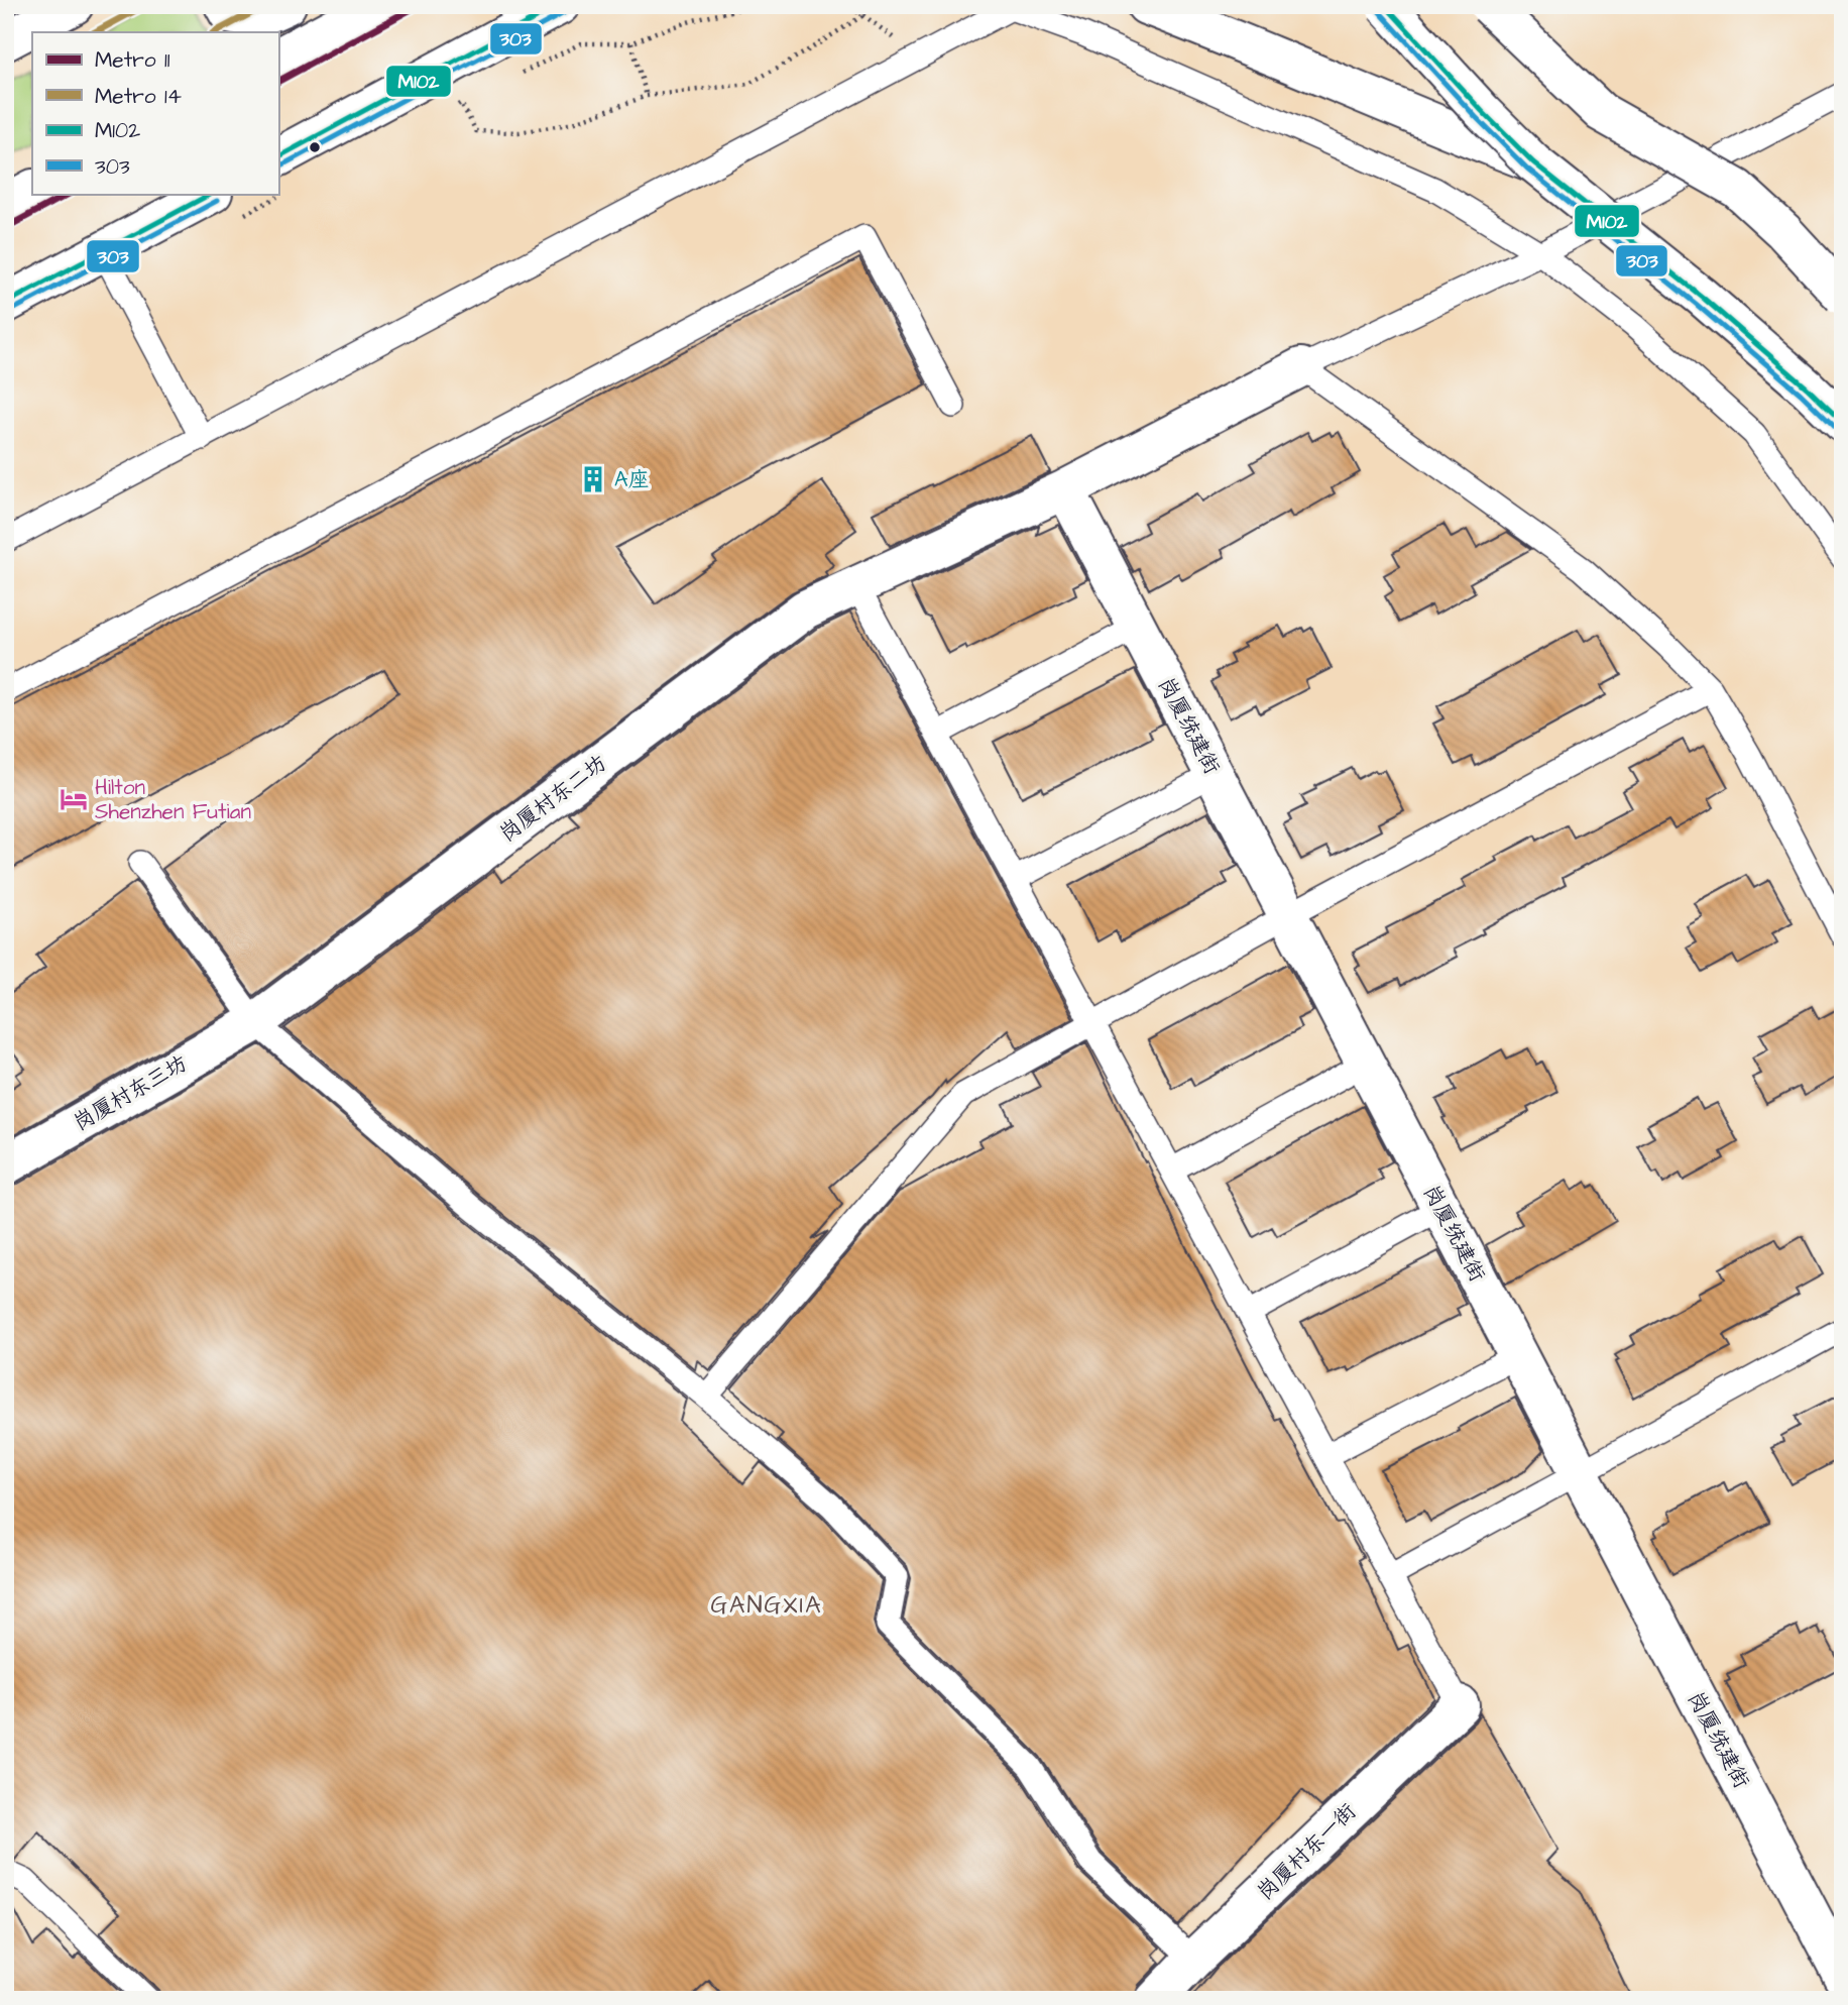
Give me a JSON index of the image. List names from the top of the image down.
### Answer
{
  "streets": {
    "main road": [
      "岗厦统建街",
      "岗厦村东二坊",
      "岗厦村东三坊",
      "岗厦村东一街"
    ]
  },
  "crossings": [
    ["岗厦统建街", "岗厦村东二坊"],
    ["岗厦村东二坊", "岗厦村东三坊"]
  ],
  "districts": ["GANGXIA"],
  "places": {
    "building": ["A座"],
    "hotel": ["Hilton Shenzhen Futian"]
  },
  "lines": [
    "metro line 11",
    "metro line 14",
    "transit line M102",
    "transit line 303"
  ],
  "legend": [
    "Metro 11",
    "Metro 14",
    "M102",
    "303"
  ]
}
